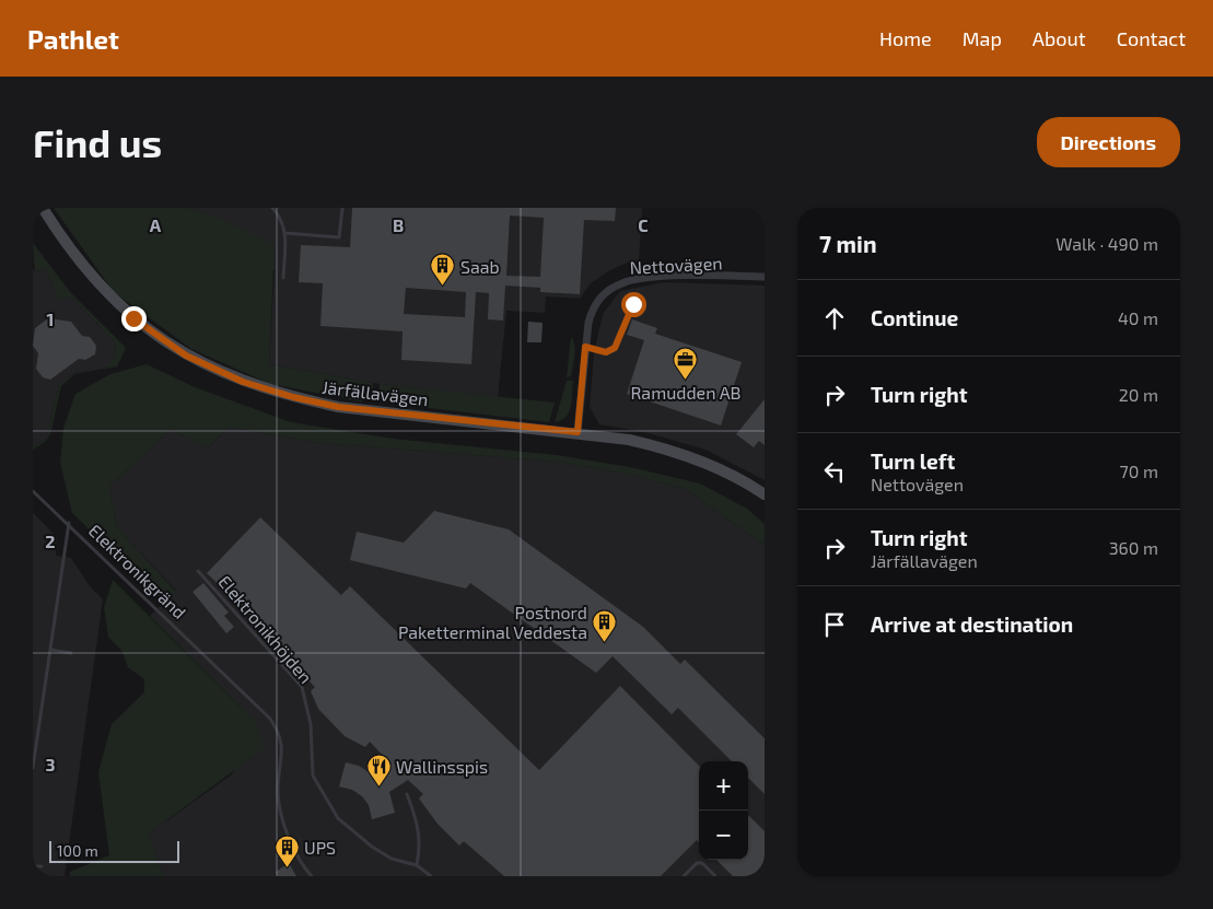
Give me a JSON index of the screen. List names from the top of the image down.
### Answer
{
  "streets": {
    "street": ["Nettovägen", "Järfällavägen"],
    "lane": ["Elektronikgränd", "Elektronikhöjden"]
  },
  "crossings": [
    ["Nettovägen", "Järfällavägen"]
  ],
  "places": {
    "building": ["Saab", "Postnord Paketterminal Veddesta", "UPS"],
    "office": ["Ramudden AB"],
    "restaurant": ["Wallinsspis"]
  },
  "scale_bar": "100 m",
  "page": {
    "header": "Pathlet",
    "nav": [
      "Home",
      "Map",
      "About",
      "Contact"
    ],
    "buttons": "Directions",
    "title": "Find us",
    "heading": ["7 min", "Walk · 490 m"],
    "list": [
      ["Continue", "40 m"],
      ["Turn right", "20 m"],
      ["Turn left", "Nettovägen", "70 m"],
      ["Turn right", "Järfällavägen", "360 m"],
      "Arrive at destination"
    ],
    "map_buttons": ["+", "−"],
    "scale": "100 m"
  },
  "grid": {
    "columns": ["A", "B", "C"],
    "rows": ["1", "2", "3"]
  }
}
